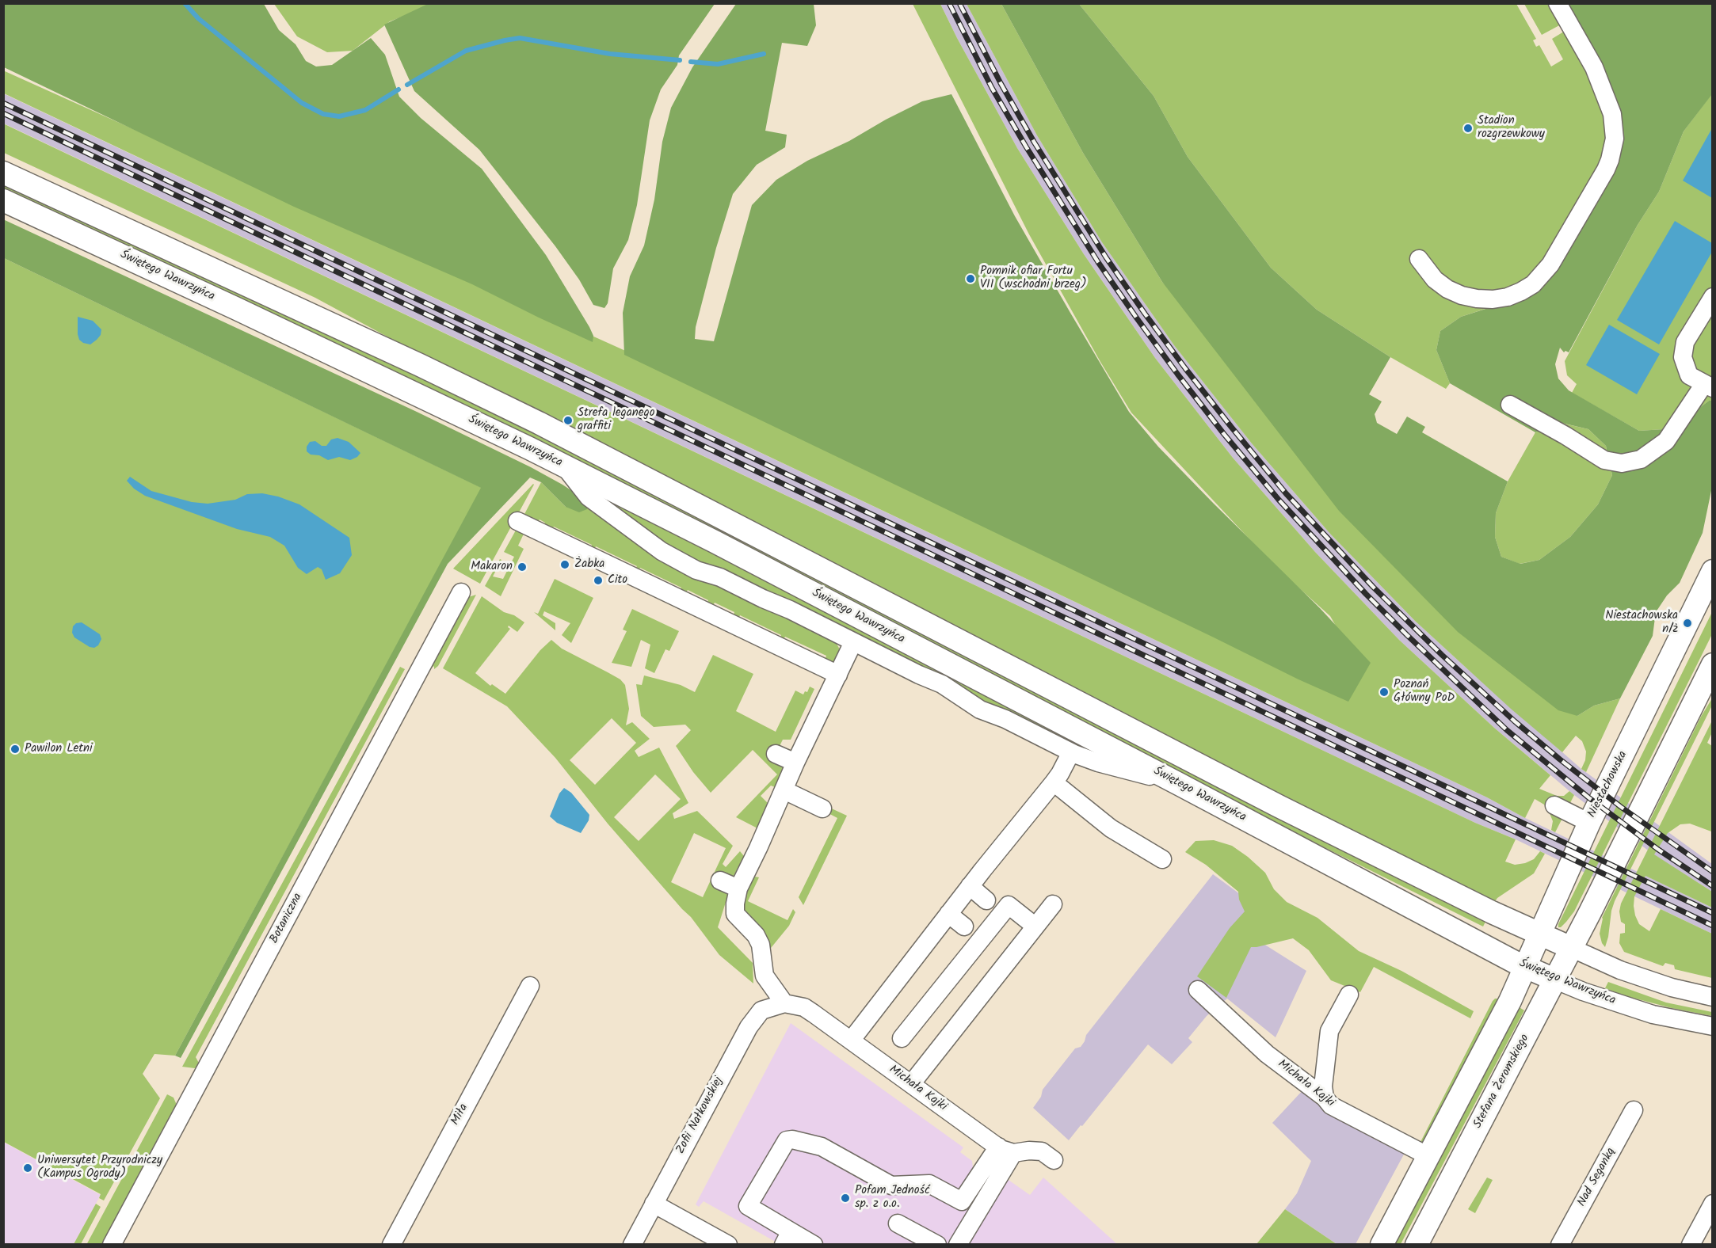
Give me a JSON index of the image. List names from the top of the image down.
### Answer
{
  "streets": {
    "main road": ["Świętego Wawrzyńca", "Niestachowska", "Stefana Żeromskiego"],
    "street": [
      "Botaniczna",
      "Michała Kajki",
      "Miła",
      "Zofii Nałkowskiej",
      "Nad Seganką"
    ]
  },
  "crossings": [
    ["Świętego Wawrzyńca", "Niestachowska"],
    ["Świętego Wawrzyńca", "Stefana Żeromskiego"],
    ["Niestachowska", "Michała Kajki"],
    ["Michała Kajki", "Zofii Nałkowskiej"]
  ],
  "places": [
    "Stadion rozgrzewkowy",
    "Pomnik ofiar Fortu VII (wschodni brzeg)",
    "Strefa leganego graffiti",
    "Żabka",
    "Makaron",
    "Cito",
    "Niestachowska n/ż",
    "Poznań Główny PoD",
    "Pawilon Letni",
    "Uniwersytet Przyrodniczy (Kampus Ogrody)",
    "Pofam Jedność sp. z o.o."
  ]
}
